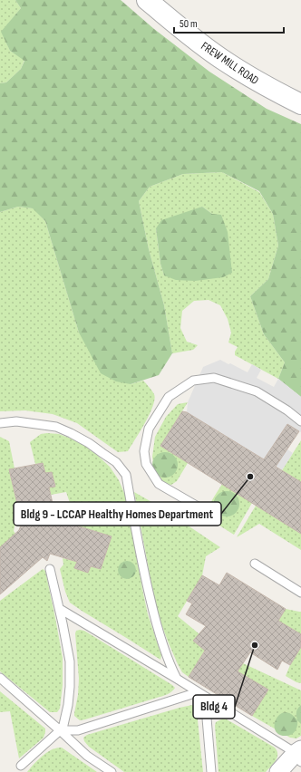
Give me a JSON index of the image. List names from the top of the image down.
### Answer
{
  "streets": {
    "street": ["FREW MILL ROAD"]
  },
  "places": ["Bldg 9 - LCCAP Healthy Homes Department", "Bldg 4"],
  "scale_bar": "50 m"
}
